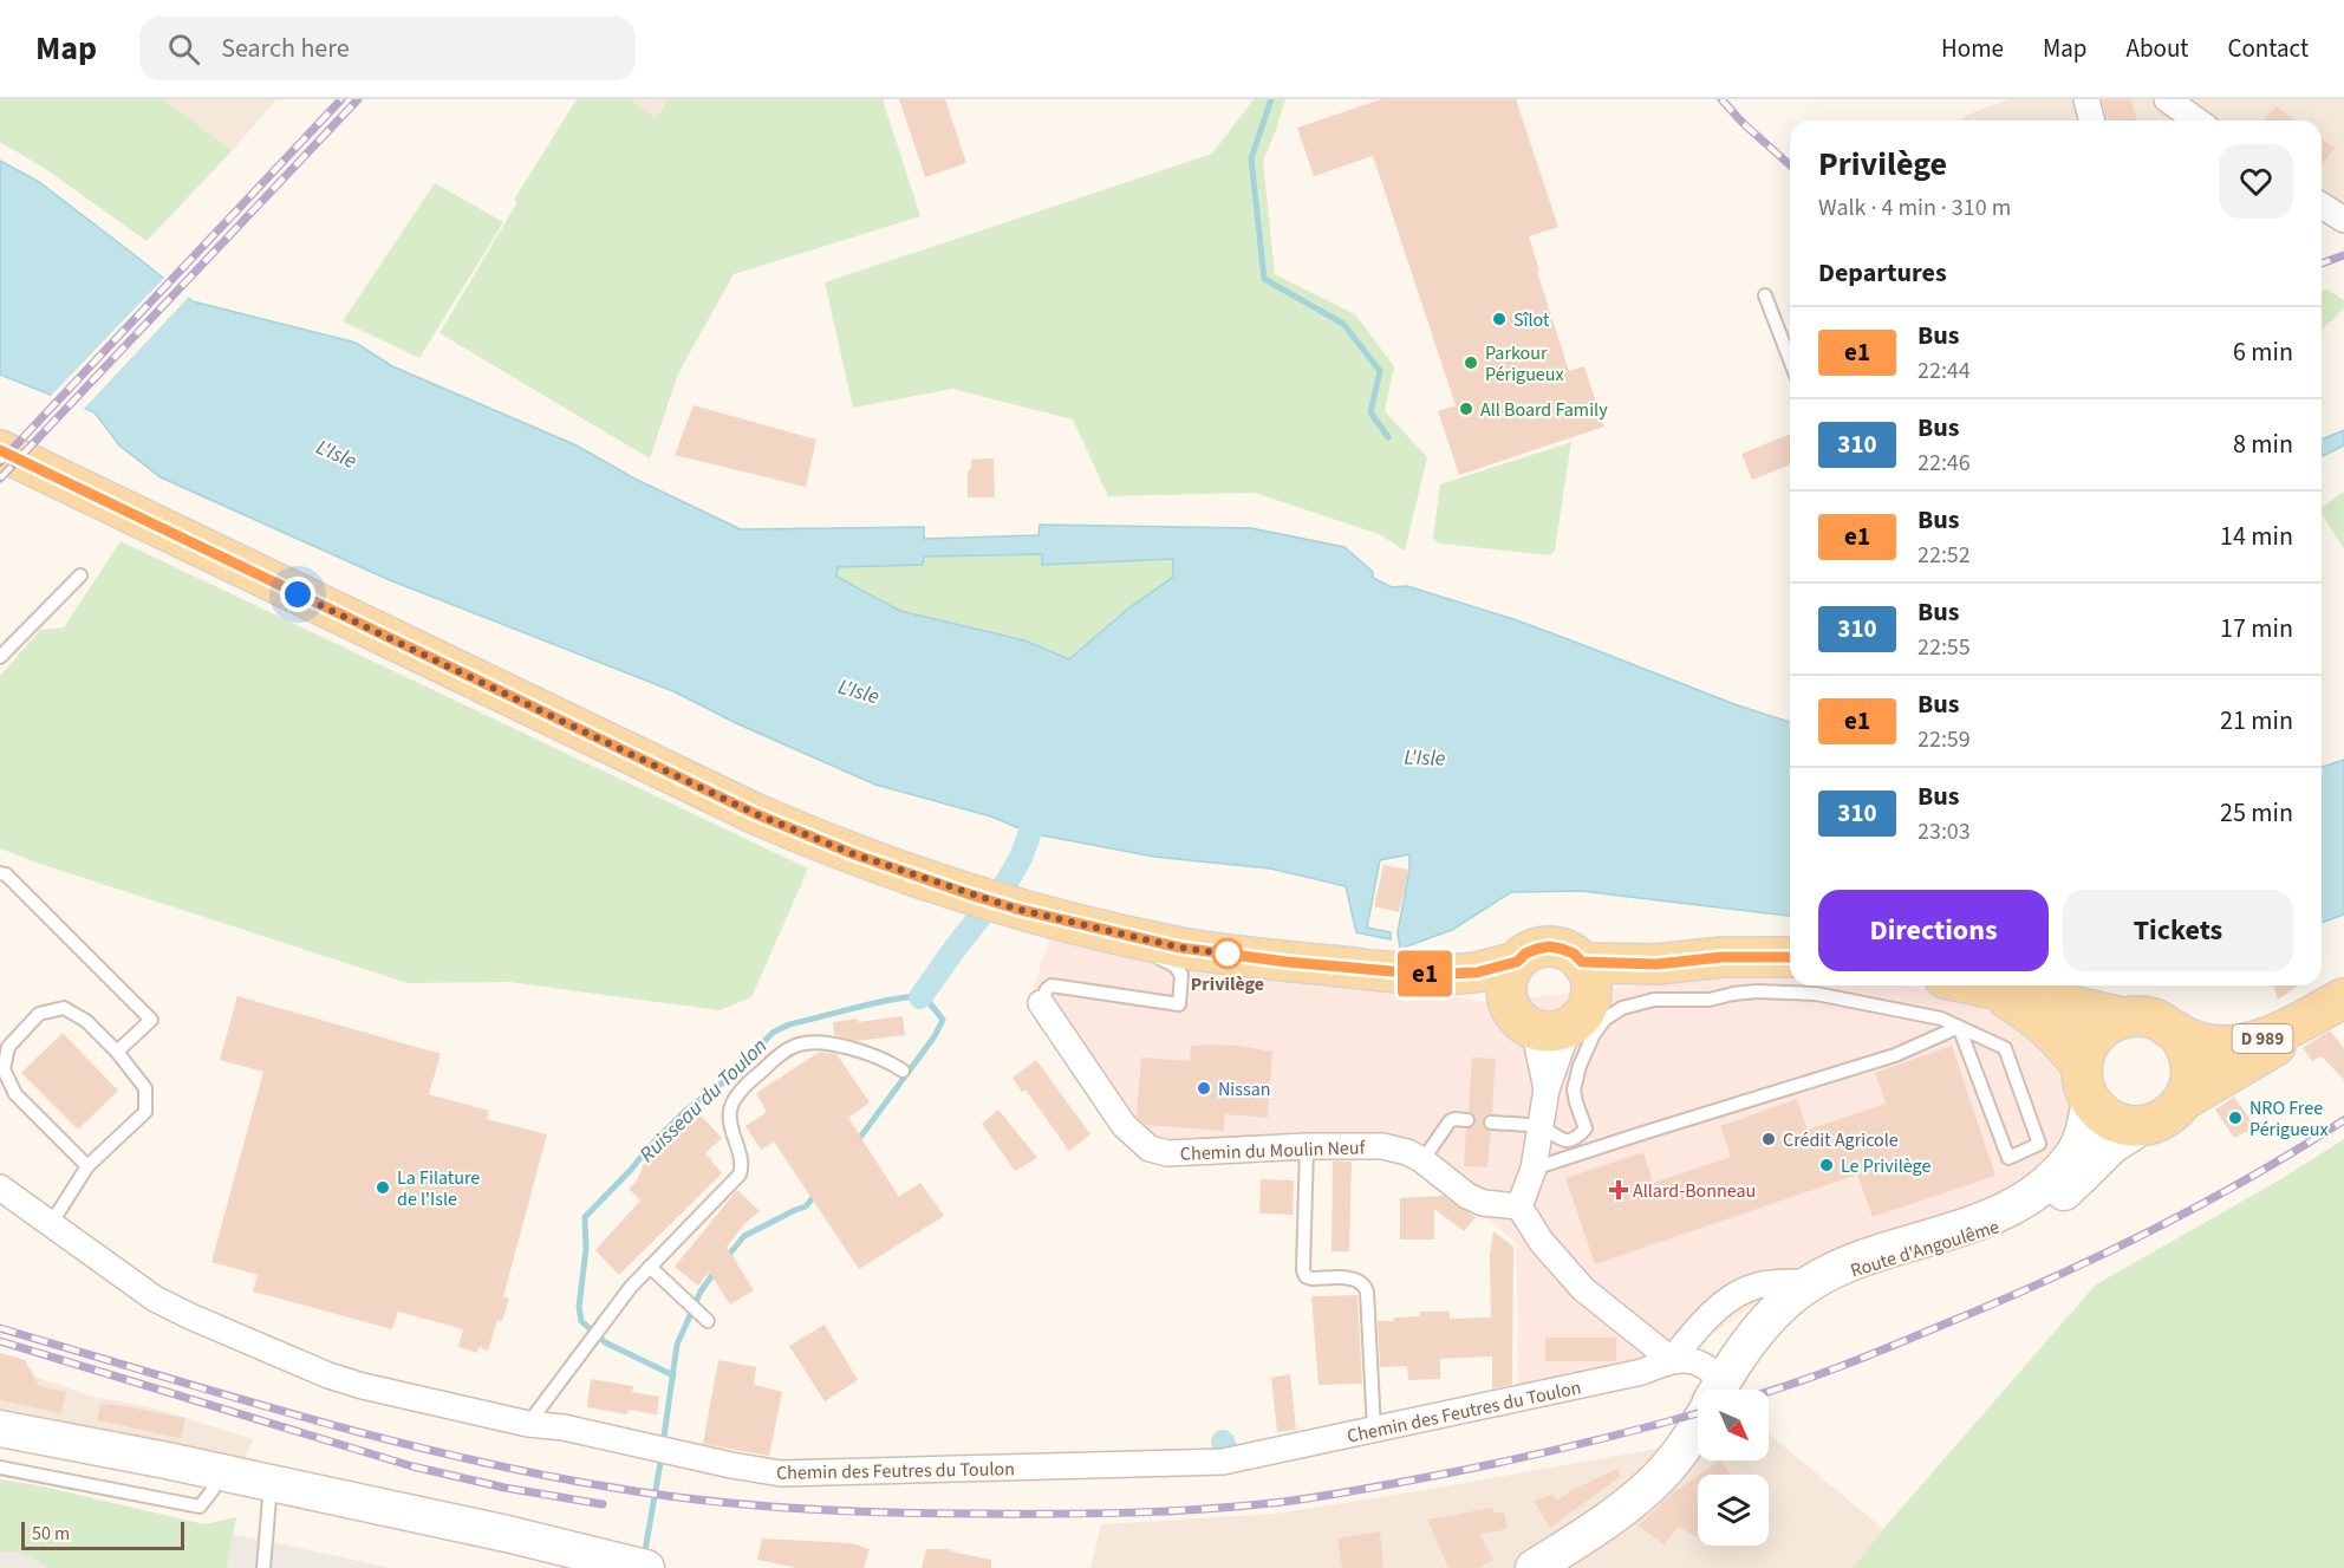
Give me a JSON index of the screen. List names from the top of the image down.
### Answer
{
  "streets": {
    "main road": ["D 989", "Route d'Angoulême"],
    "street": ["Chemin du Moulin Neuf", "Chemin des Feutres du Toulon"]
  },
  "crossings": [
    ["D 989", "Route d'Angoulême"]
  ],
  "water": ["L'Isle", "Ruisseau du Toulon"],
  "places": {
    "other": [
      "Sîlot",
      "Parkour Périgueux",
      "All Board Family",
      "Privilège",
      "Nissan",
      "NRO Free Périgueux",
      "Crédit Agricole",
      "Le Privilège",
      "La Filature de l'Isle"
    ],
    "health": ["Allard-Bonneau"]
  },
  "lines": ["bus line e1"],
  "scale_bar": "50 m",
  "north": "bottom right",
  "page": {
    "header": "Map",
    "search": "Search here",
    "nav": [
      "Home",
      "Map",
      "About",
      "Contact"
    ],
    "on_map": "e1",
    "heading": [
      ["Privilège", "Walk · 4 min · 310 m"],
      "Departures"
    ],
    "list": [
      {
        "mark": "e1",
        "name": "Bus",
        "note": "22:44",
        "value": "6 min"
      },
      {
        "mark": "310",
        "name": "Bus",
        "note": "22:46",
        "value": "8 min"
      },
      {
        "mark": "e1",
        "name": "Bus",
        "note": "22:52",
        "value": "14 min"
      },
      {
        "mark": "310",
        "name": "Bus",
        "note": "22:55",
        "value": "17 min"
      },
      {
        "mark": "e1",
        "name": "Bus",
        "note": "22:59",
        "value": "21 min"
      },
      {
        "mark": "310",
        "name": "Bus",
        "note": "23:03",
        "value": "25 min"
      }
    ],
    "buttons": ["Directions", "Tickets"],
    "scale": "50 m"
  }
}
